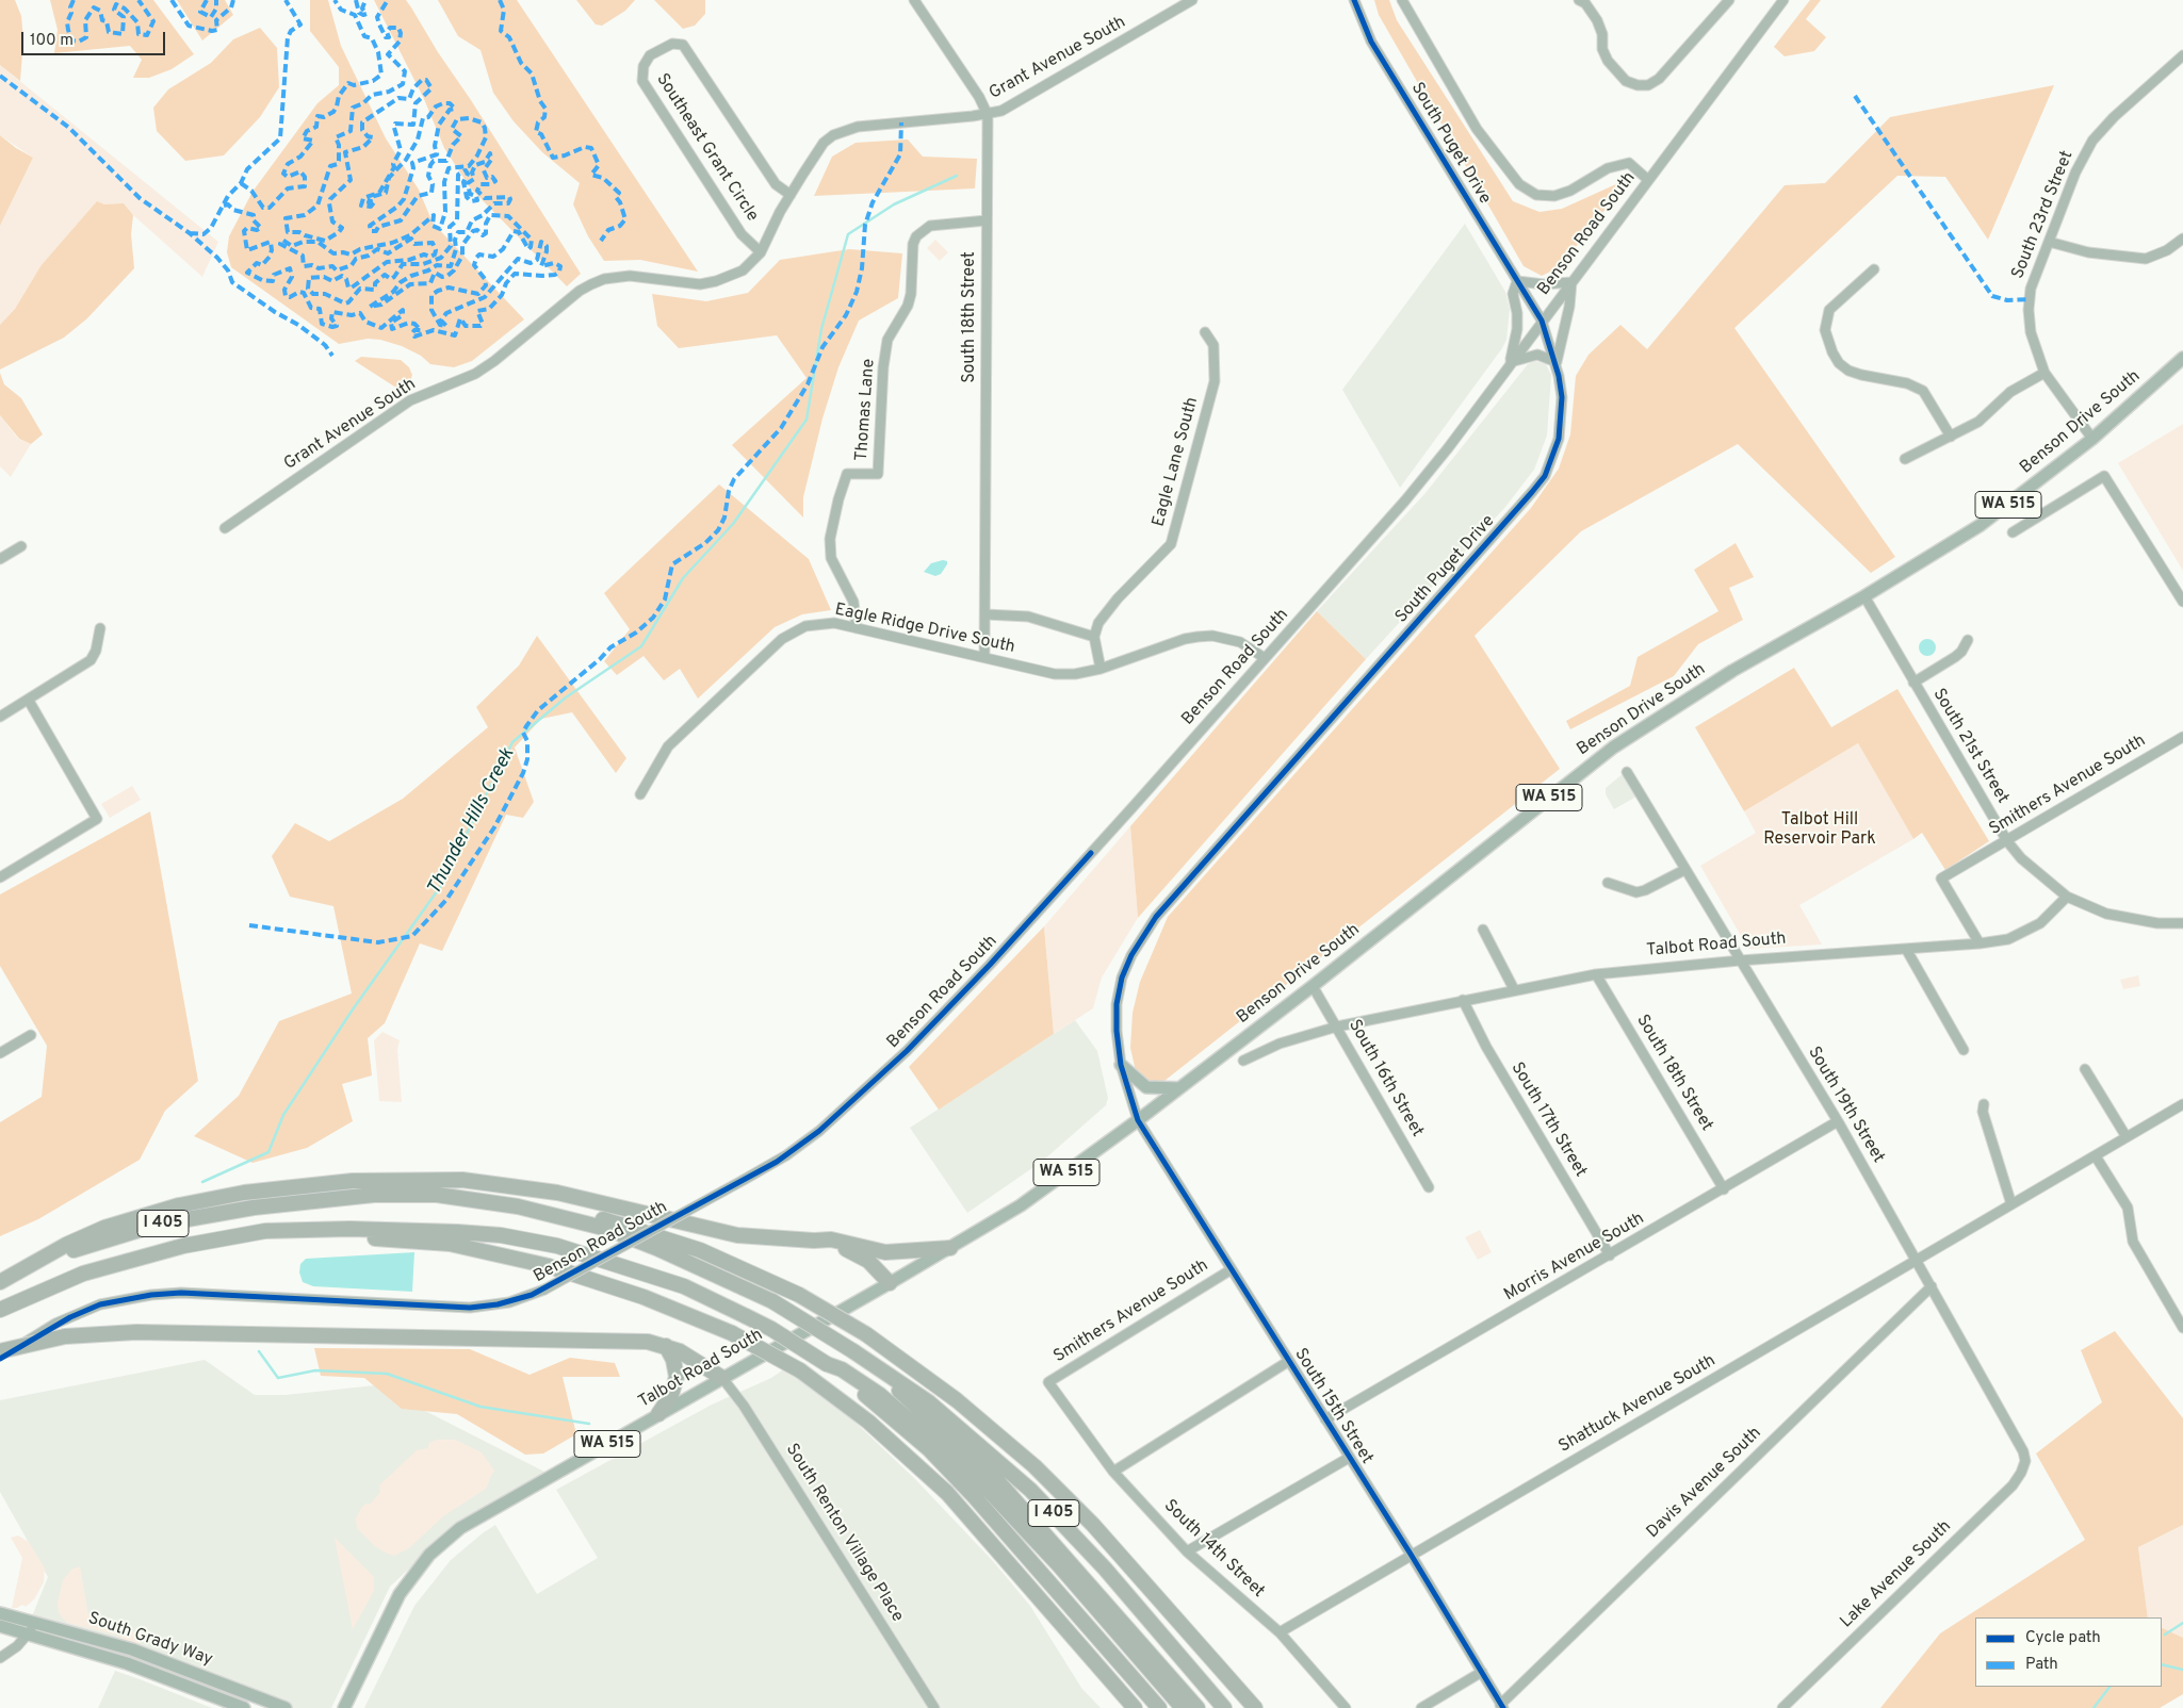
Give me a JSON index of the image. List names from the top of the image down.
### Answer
{
  "streets": {
    "highway": ["I 405"],
    "main road": [
      "Benson Drive South",
      "WA 515",
      "Talbot Road South",
      "South Grady Way"
    ],
    "street": [
      "Grant Avenue South",
      "South Puget Drive",
      "Southeast Grant Circle",
      "South 23rd Street",
      "Benson Road South",
      "South 18th Street",
      "Thomas Lane",
      "Eagle Lane South",
      "Eagle Ridge Drive South",
      "South 21st Street",
      "Smithers Avenue South",
      "South 16th Street",
      "South 19th Street",
      "South 17th Street",
      "Morris Avenue South",
      "Shattuck Avenue South",
      "South 15th Street",
      "Davis Avenue South",
      "South Renton Village Place",
      "South 14th Street",
      "Lake Avenue South"
    ]
  },
  "crossings": [
    ["Grant Avenue South", "Southeast Grant Circle"],
    ["Grant Avenue South", "South 18th Street"],
    ["South Puget Drive", "Benson Road South"],
    ["South Puget Drive", "Benson Drive South"],
    ["South Puget Drive", "Talbot Road South"],
    ["South Puget Drive", "South 15th Street"],
    ["South 23rd Street", "Benson Drive South"],
    ["Benson Road South", "Eagle Ridge Drive South"],
    ["South 18th Street", "Thomas Lane"],
    ["South 18th Street", "Eagle Ridge Drive South"],
    ["South 18th Street", "Talbot Road South"],
    ["South 18th Street", "Morris Avenue South"],
    ["Thomas Lane", "Eagle Ridge Drive South"],
    ["Benson Drive South", "South 21st Street"],
    ["Benson Drive South", "Talbot Road South"],
    ["Benson Drive South", "South 16th Street"],
    ["Benson Drive South", "South 15th Street"],
    ["South 21st Street", "Smithers Avenue South"],
    ["South 21st Street", "Talbot Road South"],
    ["Smithers Avenue South", "Talbot Road South"],
    ["Smithers Avenue South", "South 15th Street"],
    ["Smithers Avenue South", "South 14th Street"],
    ["Talbot Road South", "South 16th Street"],
    ["Talbot Road South", "South 19th Street"],
    ["Talbot Road South", "South 17th Street"],
    ["Talbot Road South", "South 15th Street"],
    ["Talbot Road South", "South Renton Village Place"],
    ["South 19th Street", "Morris Avenue South"],
    ["South 19th Street", "Shattuck Avenue South"],
    ["South 19th Street", "Davis Avenue South"],
    ["South 19th Street", "Lake Avenue South"],
    ["South 17th Street", "Morris Avenue South"],
    ["Morris Avenue South", "South 15th Street"],
    ["Shattuck Avenue South", "South 15th Street"],
    ["Shattuck Avenue South", "South 14th Street"],
    ["South 15th Street", "Davis Avenue South"]
  ],
  "water": ["Thunder Hills Creek"],
  "parks": ["Talbot Hill Reservoir Park"],
  "legend": ["Cycle path", "Path"],
  "scale_bar": "100 m"
}
